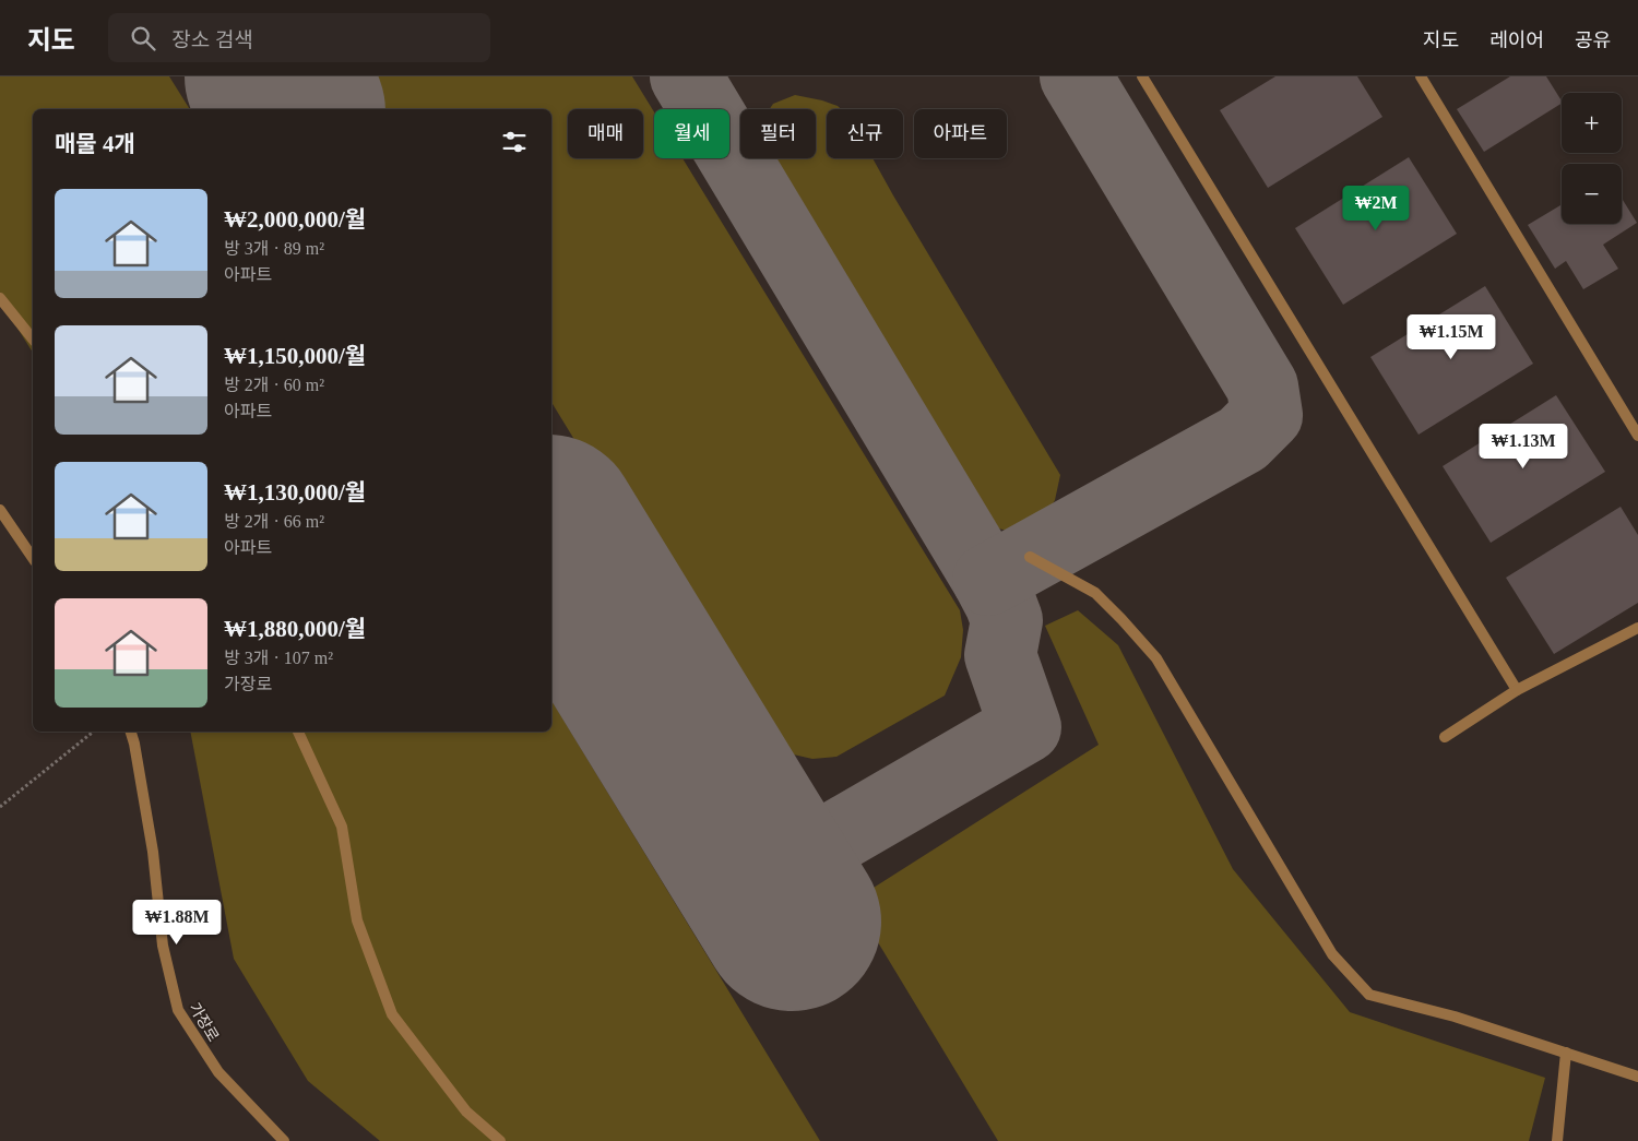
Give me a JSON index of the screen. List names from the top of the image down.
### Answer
{
  "streets": {
    "street": ["가장로"]
  },
  "page": {
    "header": "지도",
    "search": "장소 검색",
    "nav": ["지도", "레이어", "공유"],
    "map_buttons": ["+", "−"],
    "chip": [
      "매매",
      "월세",
      "필터",
      "신규",
      "아파트"
    ],
    "heading": "매물 4개",
    "list": [
      {
        "name": "₩2,000,000/월",
        "note": "방 3개 · 89 m² · 아파트"
      },
      {
        "name": "₩1,150,000/월",
        "note": "방 2개 · 60 m² · 아파트"
      },
      {
        "name": "₩1,130,000/월",
        "note": "방 2개 · 66 m² · 아파트"
      },
      {
        "name": "₩1,880,000/월",
        "note": "방 3개 · 107 m² · 가장로"
      }
    ],
    "price": [
      "₩2M",
      "₩1.15M",
      "₩1.13M",
      "₩1.88M"
    ]
  }
}
